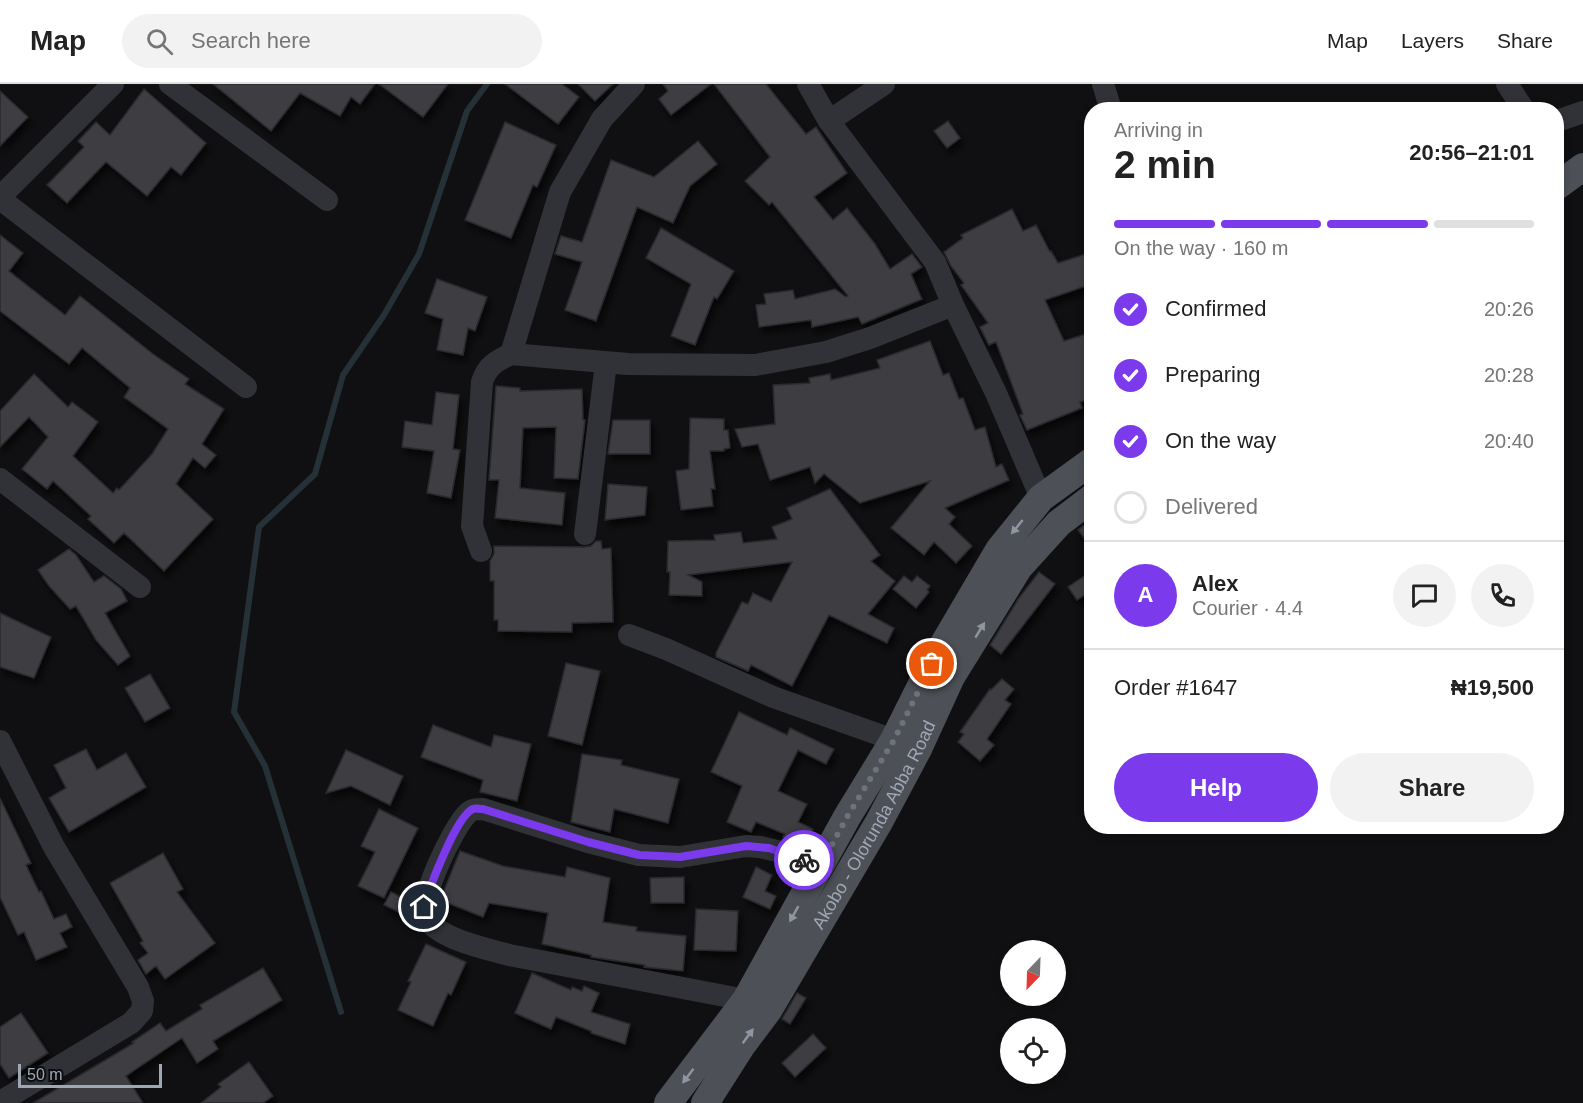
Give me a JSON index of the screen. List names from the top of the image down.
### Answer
{
  "streets": {
    "main road": ["Akobo - Olorunda Abba Road"]
  },
  "scale_bar": "50 m",
  "north": "bottom left",
  "page": {
    "header": "Map",
    "search": "Search here",
    "nav": ["Map", "Layers", "Share"],
    "heading": ["2 min", "Arriving in", "20:56–21:01"],
    "panel": [
      "Alex",
      "Courier · 4.4",
      "Order #1647",
      "₦19,500"
    ],
    "bar": "On the way · 160 m",
    "list": [
      ["Confirmed", "20:26"],
      ["Preparing", "20:28"],
      ["On the way", "20:40"],
      "Delivered"
    ],
    "round": "A",
    "buttons": ["Help", "Share"],
    "scale": "50 m"
  }
}
